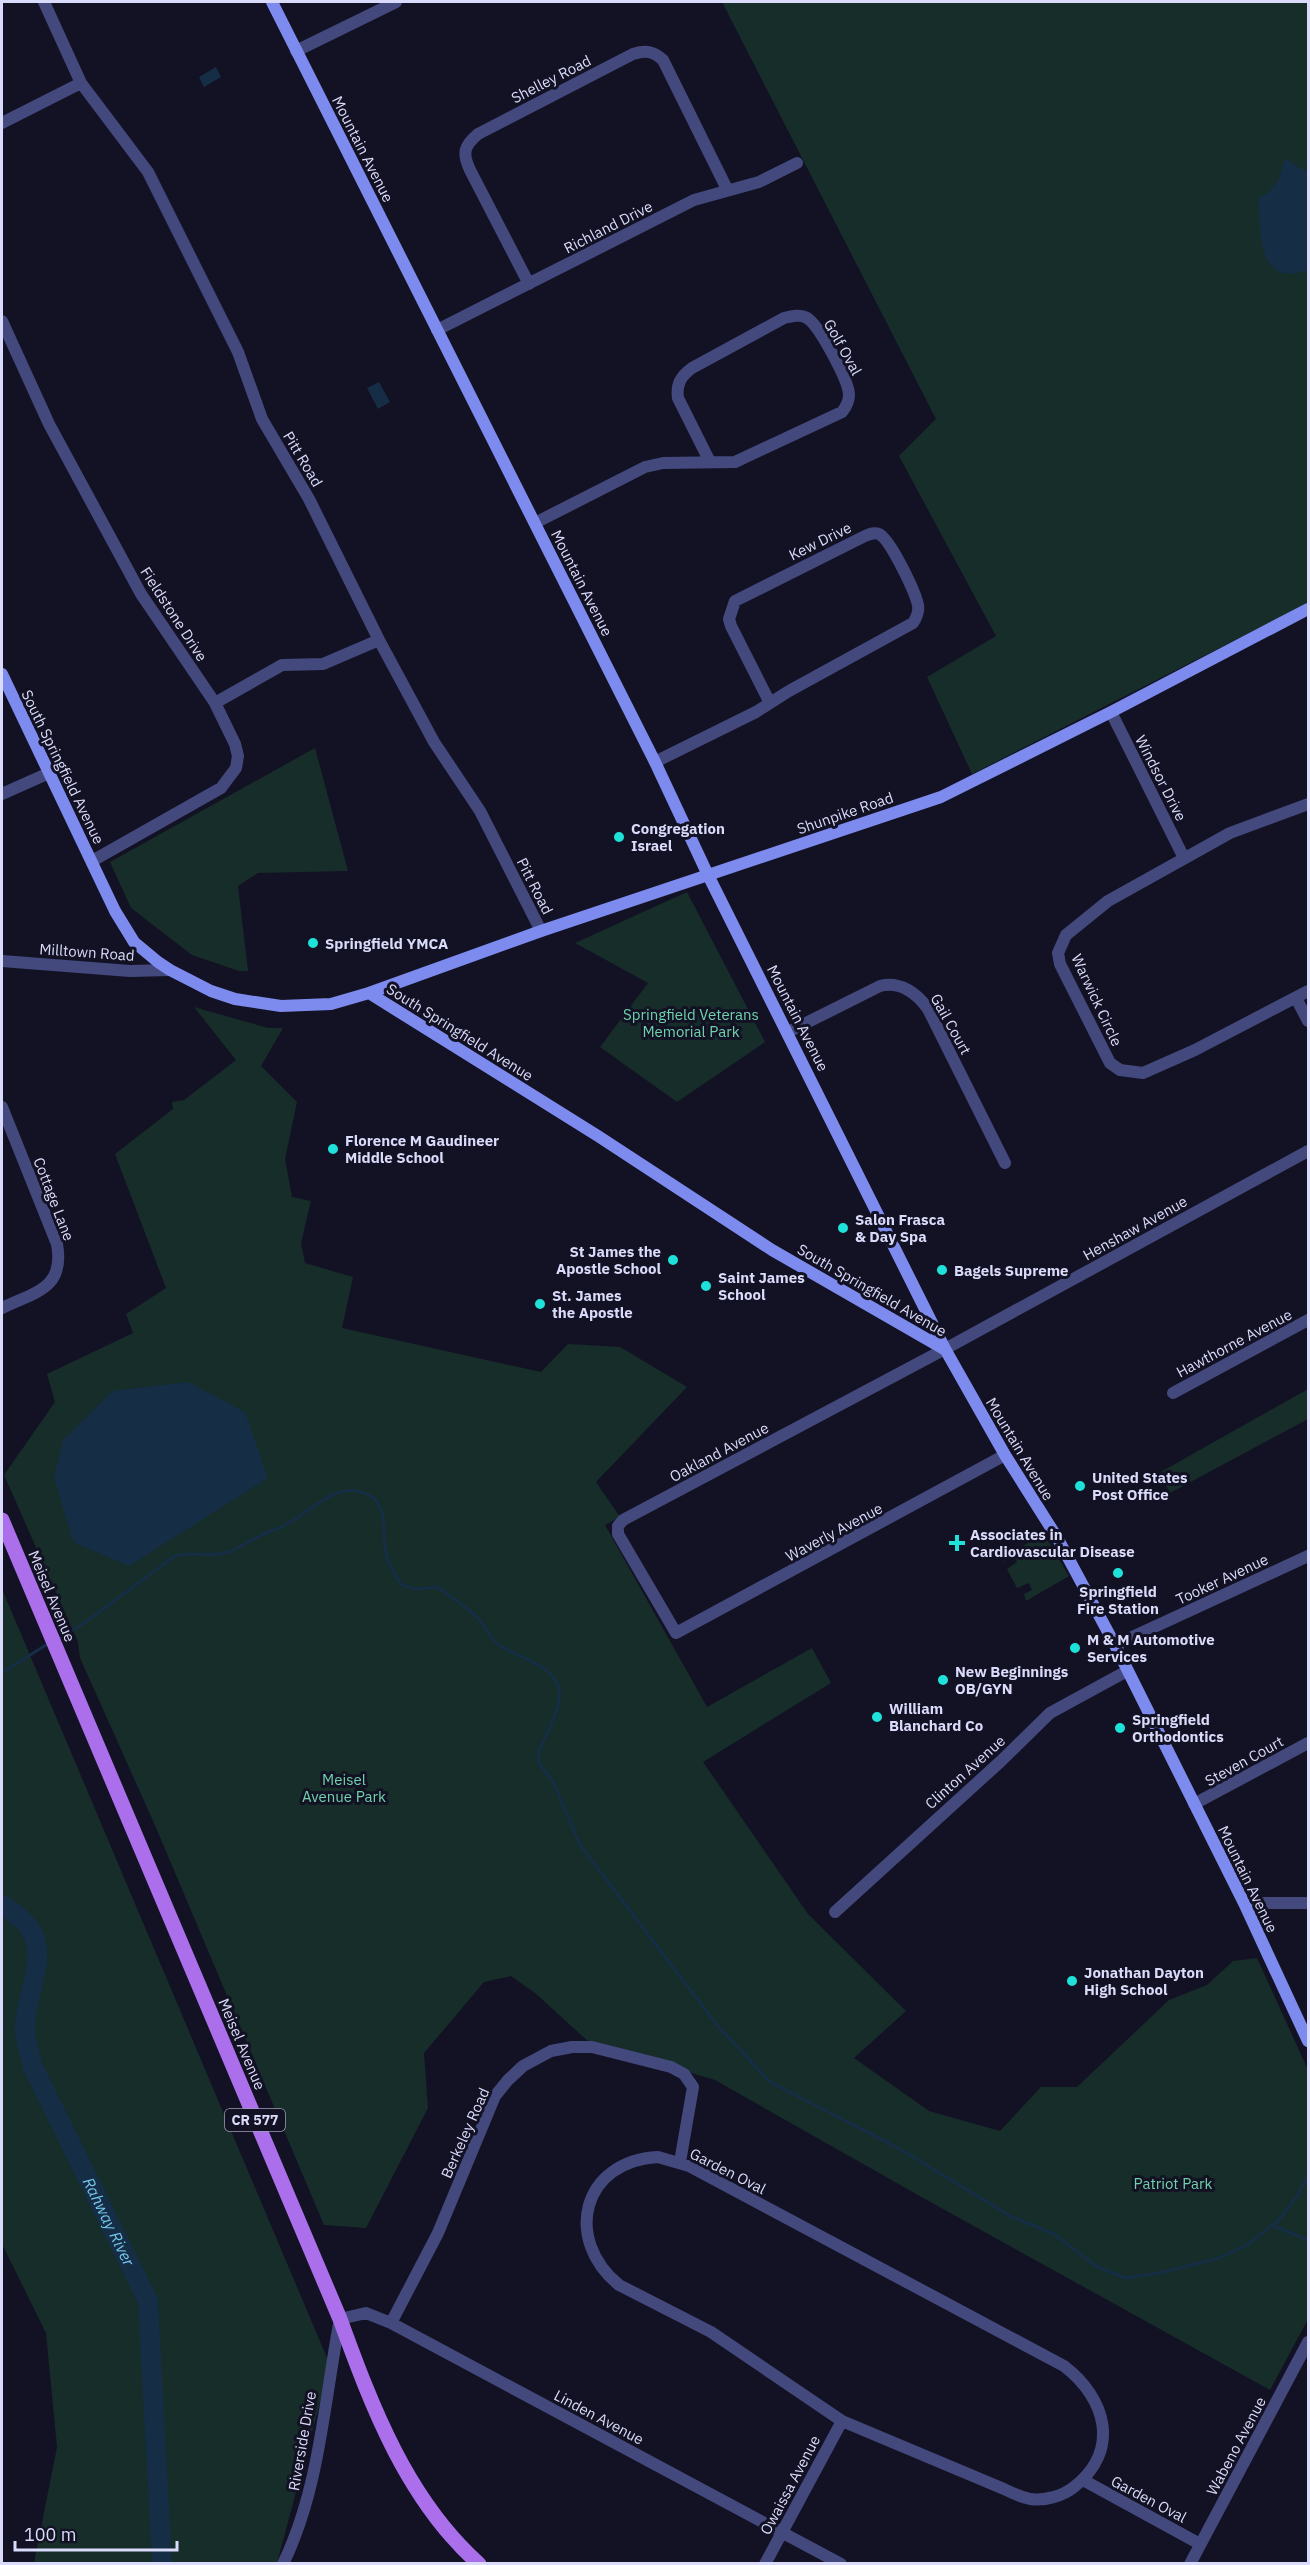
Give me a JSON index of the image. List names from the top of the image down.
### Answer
{
  "streets": {
    "main road": ["Meisel Avenue", "CR 577"],
    "street": [
      "Shelley Road",
      "Mountain Avenue",
      "Richland Drive",
      "Golf Oval",
      "Pitt Road",
      "Kew Drive",
      "Fieldstone Drive",
      "South Springfield Avenue",
      "Windsor Drive",
      "Shunpike Road",
      "Milltown Road",
      "Warwick Circle",
      "Gail Court",
      "Cottage Lane",
      "Henshaw Avenue",
      "Hawthorne Avenue",
      "Oakland Avenue",
      "Waverly Avenue",
      "Tooker Avenue",
      "Steven Court",
      "Clinton Avenue",
      "Berkeley Road",
      "Garden Oval",
      "Linden Avenue",
      "Riverside Drive",
      "Wabeno Avenue",
      "Owaissa Avenue"
    ]
  },
  "crossings": [
    ["Shelley Road", "Richland Drive"],
    ["Mountain Avenue", "Richland Drive"],
    ["Mountain Avenue", "Golf Oval"],
    ["Mountain Avenue", "Kew Drive"],
    ["Mountain Avenue", "South Springfield Avenue"],
    ["Mountain Avenue", "Shunpike Road"],
    ["Mountain Avenue", "Gail Court"],
    ["Mountain Avenue", "Henshaw Avenue"],
    ["Mountain Avenue", "Oakland Avenue"],
    ["Mountain Avenue", "Waverly Avenue"],
    ["Mountain Avenue", "Tooker Avenue"],
    ["Mountain Avenue", "Steven Court"],
    ["Mountain Avenue", "Clinton Avenue"],
    ["Pitt Road", "Shunpike Road"],
    ["Fieldstone Drive", "South Springfield Avenue"],
    ["South Springfield Avenue", "Shunpike Road"],
    ["South Springfield Avenue", "Milltown Road"],
    ["South Springfield Avenue", "Henshaw Avenue"],
    ["South Springfield Avenue", "Oakland Avenue"],
    ["Windsor Drive", "Shunpike Road"],
    ["Windsor Drive", "Warwick Circle"],
    ["Henshaw Avenue", "Oakland Avenue"],
    ["Oakland Avenue", "Waverly Avenue"],
    ["Meisel Avenue", "Linden Avenue"],
    ["Meisel Avenue", "Riverside Drive"],
    ["Berkeley Road", "Garden Oval"],
    ["Berkeley Road", "Linden Avenue"],
    ["Garden Oval", "Wabeno Avenue"],
    ["Garden Oval", "Owaissa Avenue"],
    ["Linden Avenue", "Riverside Drive"],
    ["Linden Avenue", "Owaissa Avenue"]
  ],
  "water": ["Rahway River"],
  "parks": ["Springfield Veterans Memorial Park", "Meisel Avenue Park", "Patriot Park"],
  "places": {
    "other": [
      "Congregation Israel",
      "Springfield YMCA",
      "Florence M Gaudineer Middle School",
      "Salon Frasca & Day Spa",
      "St James the Apostle School",
      "Bagels Supreme",
      "Saint James School",
      "St. James the Apostle",
      "United States Post Office",
      "Springfield Fire Station",
      "M & M Automotive Services",
      "New Beginnings OB/GYN",
      "William Blanchard Co",
      "Springfield Orthodontics",
      "Jonathan Dayton High School"
    ],
    "health": ["Associates in Cardiovascular Disease"]
  },
  "scale_bar": "100 m"
}
